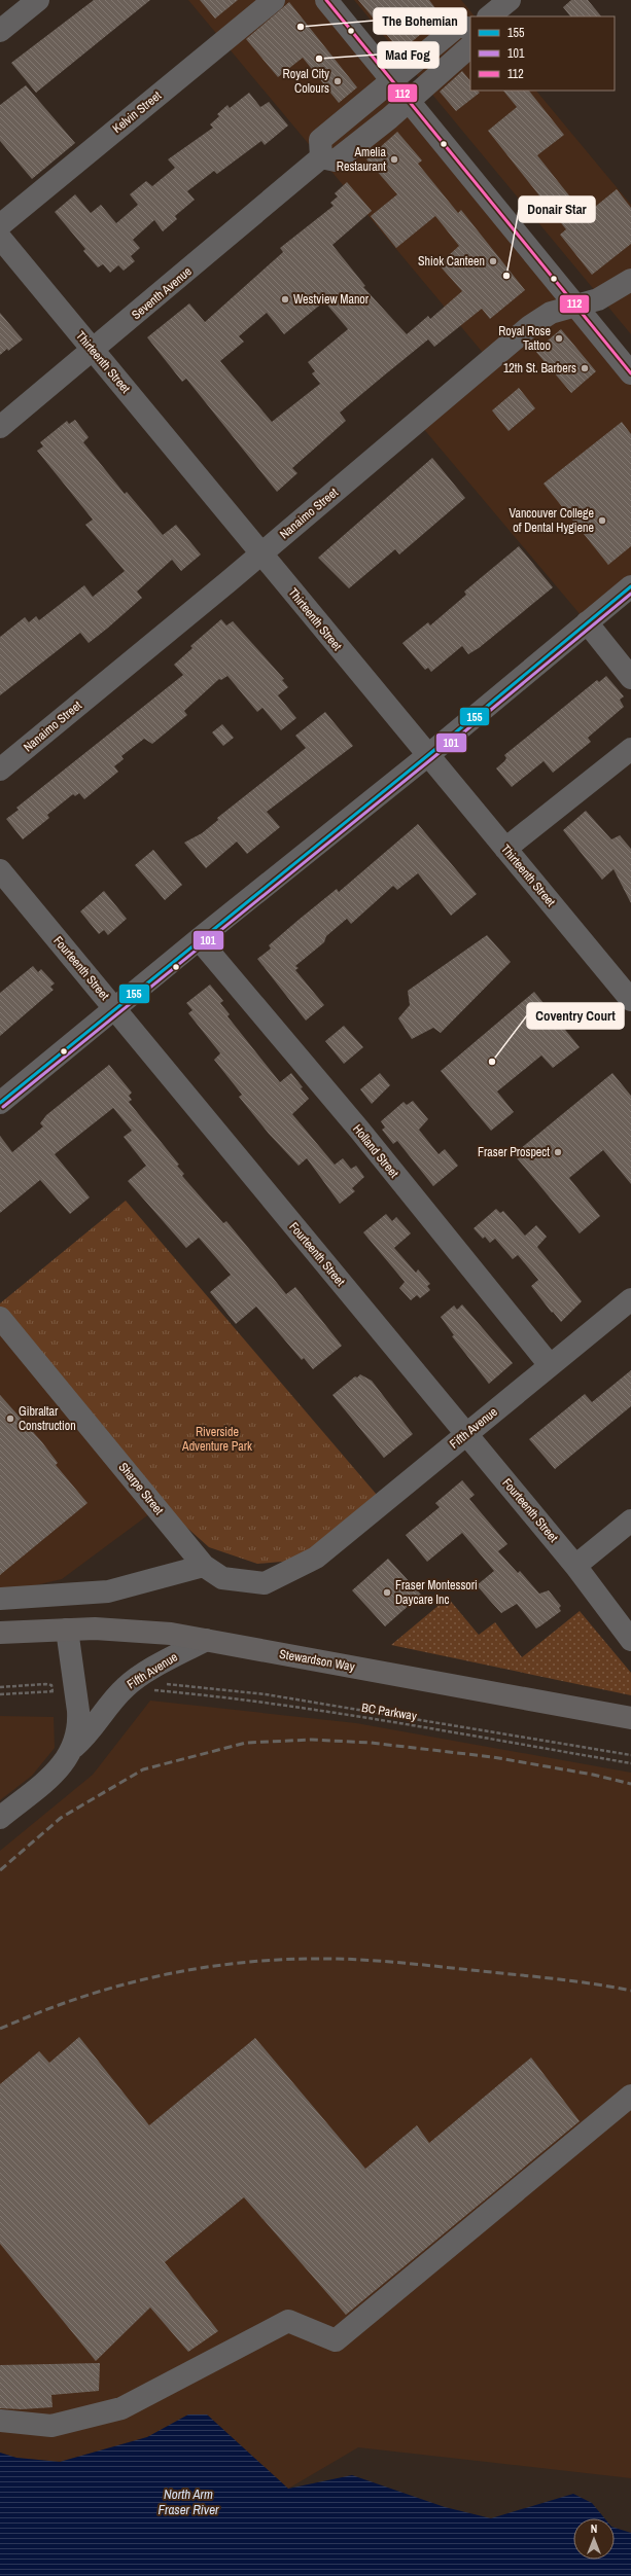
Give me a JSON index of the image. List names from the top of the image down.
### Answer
{
  "streets": {
    "main road": ["Stewardson Way"],
    "street": [
      "Kelvin Street",
      "Seventh Avenue",
      "Thirteenth Street",
      "Nanaimo Street",
      "Fourteenth Street",
      "Holland Street",
      "Fifth Avenue",
      "Sharpe Street"
    ],
    "path": ["BC Parkway"]
  },
  "crossings": [
    ["Seventh Avenue", "Thirteenth Street"],
    ["Thirteenth Street", "Nanaimo Street"],
    ["Fourteenth Street", "Fifth Avenue"],
    ["Holland Street", "Fifth Avenue"],
    ["Fifth Avenue", "Sharpe Street"],
    ["Fifth Avenue", "Stewardson Way"]
  ],
  "water": ["North Arm Fraser River"],
  "parks": ["Riverside Adventure Park"],
  "places": [
    "The Bohemian",
    "Mad Fog",
    "Royal City Colours",
    "Amelia Restaurant",
    "Shiok Canteen",
    "Donair Star",
    "Westview Manor",
    "Royal Rose Tattoo",
    "12th St. Barbers",
    "Vancouver College of Dental Hygiene",
    "Coventry Court",
    "Fraser Prospect",
    "Gibraltar Construction",
    "Fraser Montessori Daycare Inc"
  ],
  "lines": ["transit line 112", "transit line 155", "transit line 101"],
  "legend": ["155", "101", "112"],
  "north": "top"
}
